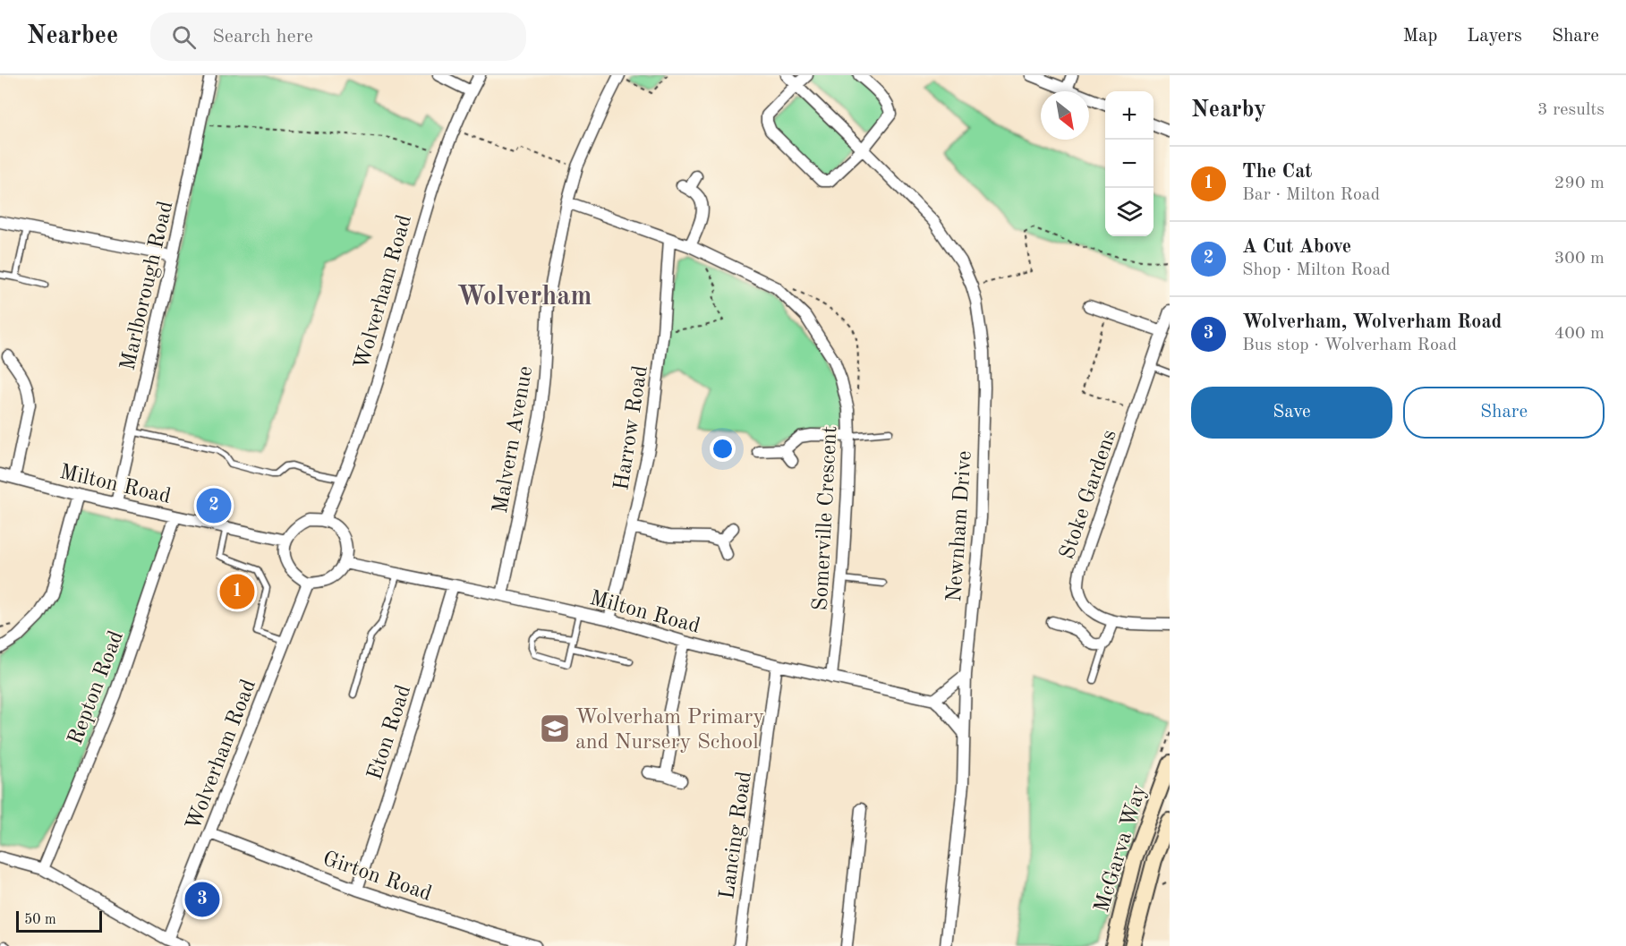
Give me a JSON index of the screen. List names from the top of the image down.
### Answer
{
  "streets": {
    "street": [
      "Marlborough Road",
      "Wolverham Road",
      "Harrow Road",
      "Malvern Avenue",
      "Milton Road",
      "Stoke Gardens",
      "Somerville Crescent",
      "Newnham Drive",
      "Repton Road",
      "Eton Road",
      "Lancing Road",
      "McGarva Way",
      "Girton Road"
    ]
  },
  "crossings": [
    ["Marlborough Road", "Milton Road"],
    ["Wolverham Road", "Milton Road"],
    ["Wolverham Road", "Girton Road"],
    ["Harrow Road", "Milton Road"],
    ["Harrow Road", "Somerville Crescent"],
    ["Malvern Avenue", "Milton Road"],
    ["Malvern Avenue", "Somerville Crescent"],
    ["Milton Road", "Somerville Crescent"],
    ["Milton Road", "Repton Road"],
    ["Milton Road", "Eton Road"],
    ["Milton Road", "Lancing Road"],
    ["Eton Road", "Girton Road"]
  ],
  "districts": ["Wolverham"],
  "places": {
    "school or university": ["Wolverham Primary and Nursery School"]
  },
  "scale_bar": "50 m",
  "north": "bottom right",
  "page": {
    "header": "Nearbee",
    "search": "Search here",
    "nav": ["Map", "Layers", "Share"],
    "heading": ["Nearby", "3 results"],
    "map_buttons": ["+", "−"],
    "list": [
      {
        "mark": "1",
        "name": "The Cat",
        "note": "Bar · Milton Road",
        "value": "290 m"
      },
      {
        "mark": "2",
        "name": "A Cut Above",
        "note": "Shop · Milton Road",
        "value": "300 m"
      },
      {
        "mark": "3",
        "name": "Wolverham, Wolverham Road",
        "note": "Bus stop · Wolverham Road",
        "value": "400 m"
      }
    ],
    "buttons": ["Save", "Share"],
    "pins": ["2", "1", "3"],
    "scale": "50 m"
  }
}
